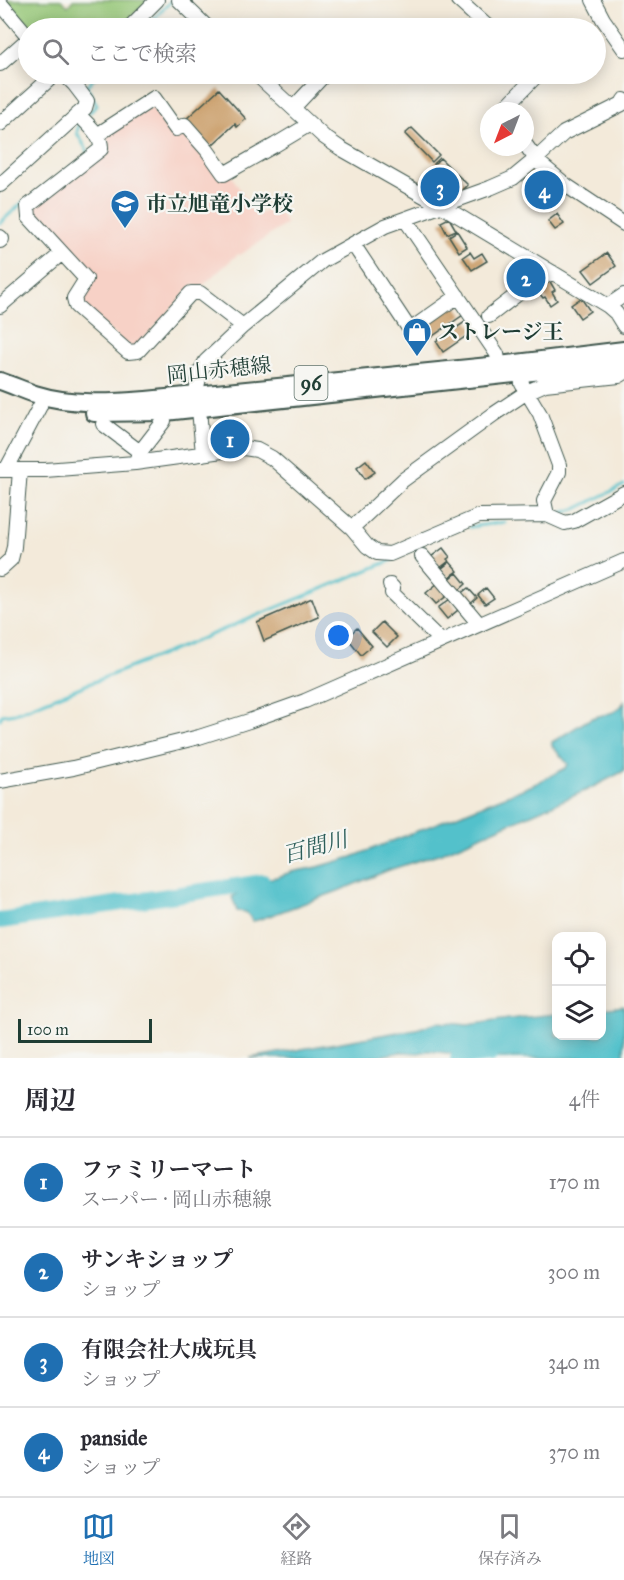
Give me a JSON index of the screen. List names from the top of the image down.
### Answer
{
  "streets": {
    "main road": ["岡山赤穂線", "96"]
  },
  "water": ["百間川"],
  "places": {
    "school or university": ["市立旭竜小学校"],
    "shop": ["ストレージ王"]
  },
  "scale_bar": "100 m",
  "north": "bottom left",
  "page": {
    "search": "ここで検索",
    "pins": [
      "3",
      "4",
      "2",
      "1"
    ],
    "scale": "100 m",
    "heading": ["周辺", "4件"],
    "list": [
      {
        "mark": "1",
        "name": "ファミリーマート",
        "note": "スーパー · 岡山赤穂線",
        "value": "170 m"
      },
      {
        "mark": "2",
        "name": "サンキショップ",
        "note": "ショップ",
        "value": "300 m"
      },
      {
        "mark": "3",
        "name": "有限会社大成玩具",
        "note": "ショップ",
        "value": "340 m"
      },
      {
        "mark": "4",
        "name": "panside",
        "note": "ショップ",
        "value": "370 m"
      }
    ],
    "nav": ["地図", "経路", "保存済み"]
  }
}
